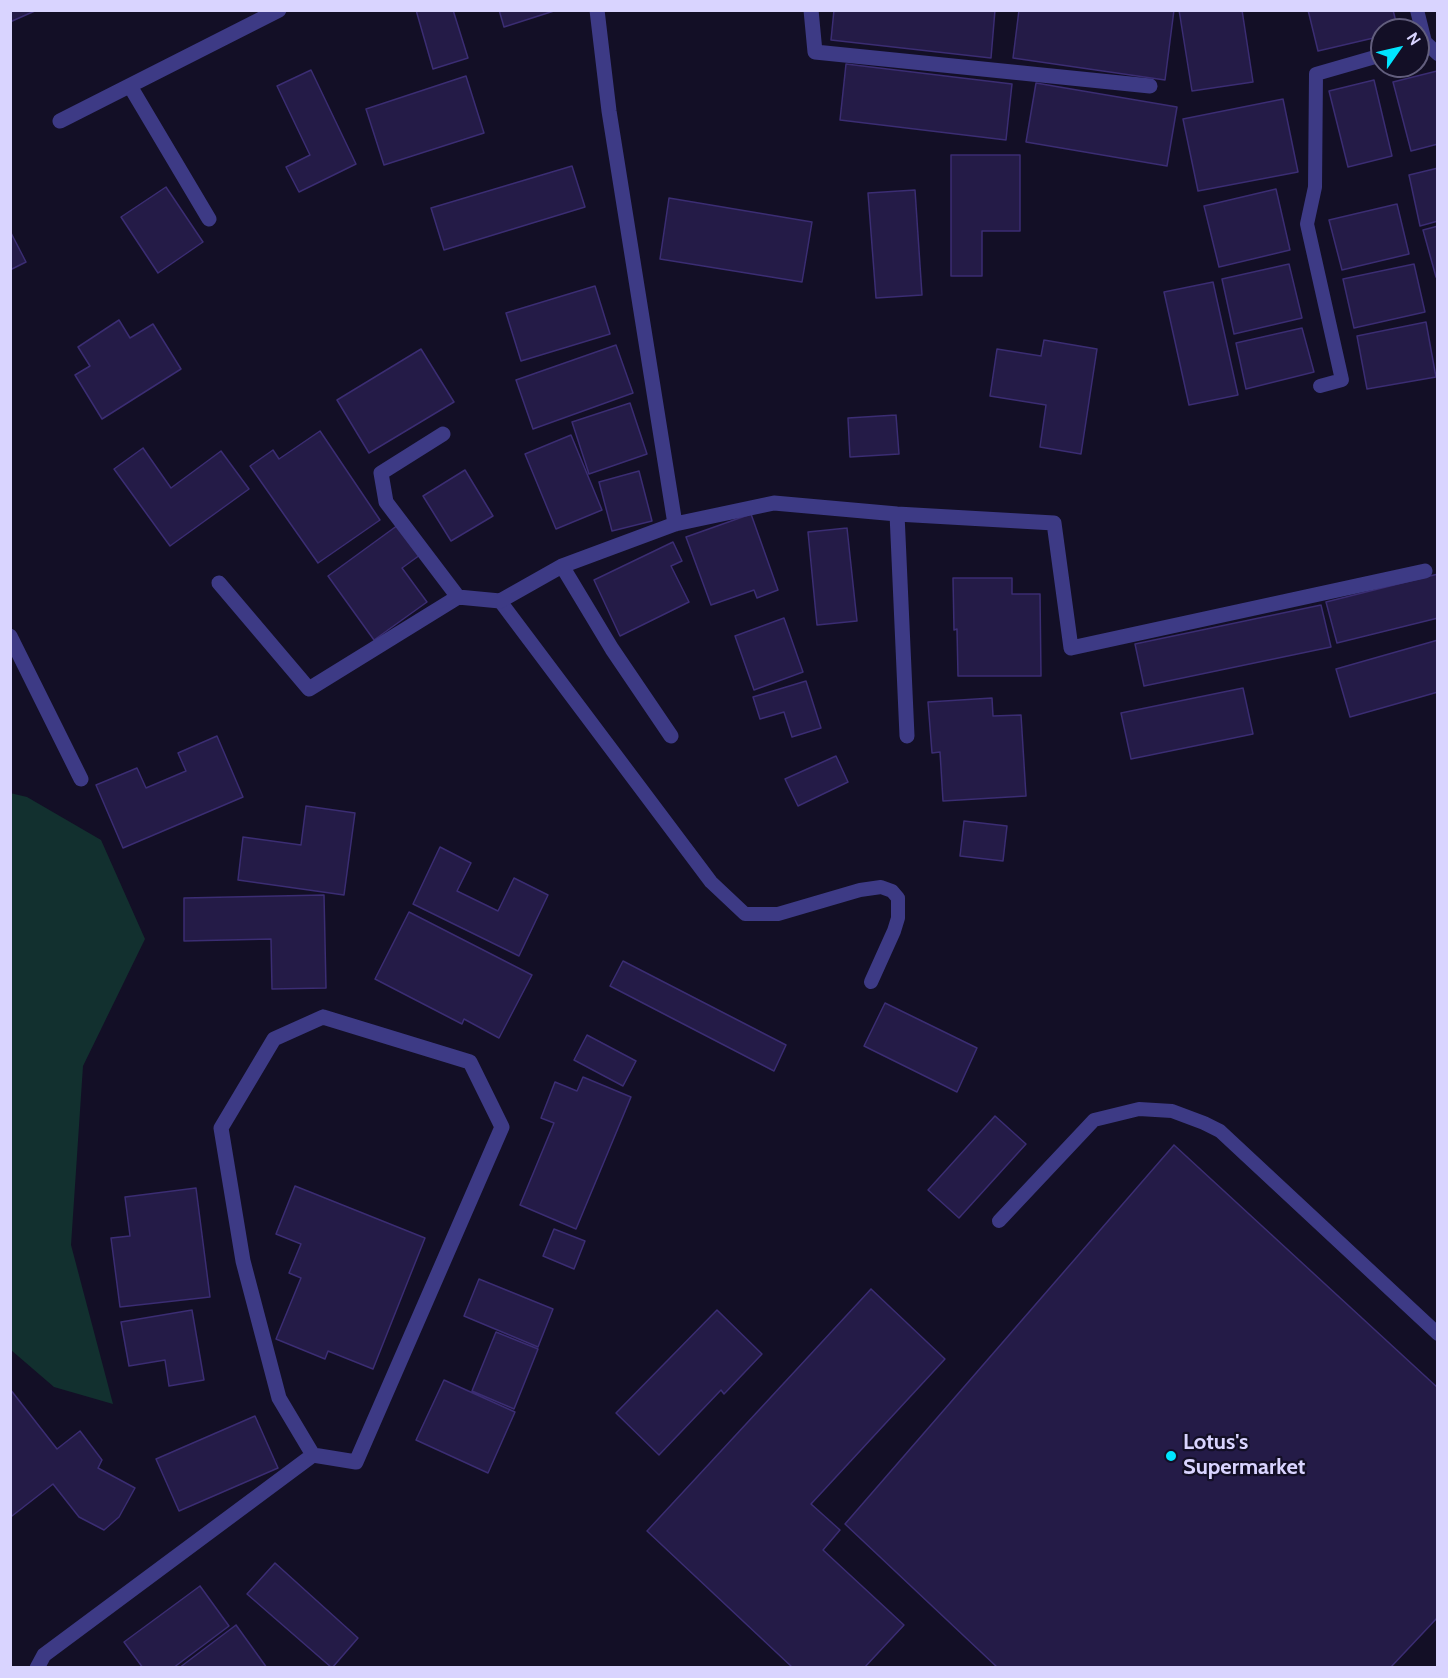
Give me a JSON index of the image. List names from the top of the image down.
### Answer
{
  "places": ["Lotus's Supermarket"],
  "north": "top right"
}
